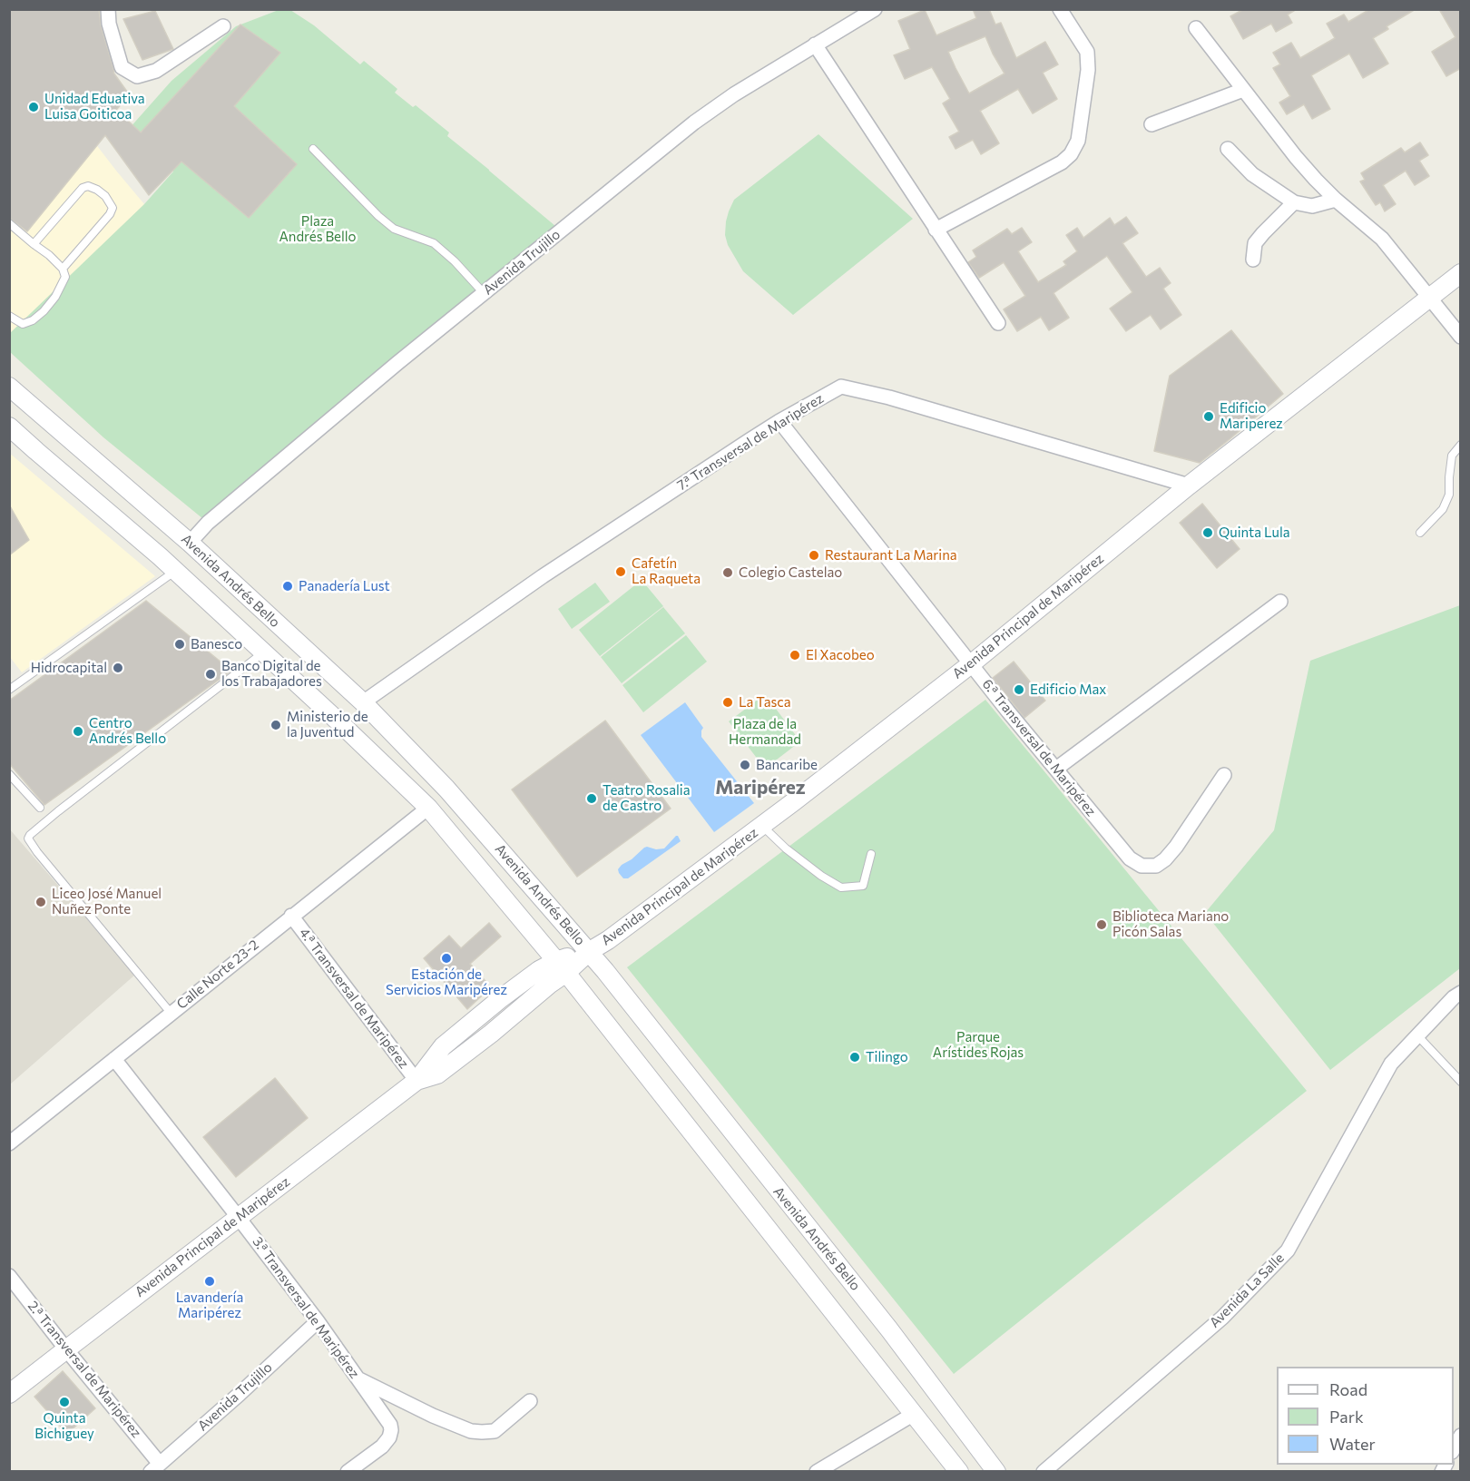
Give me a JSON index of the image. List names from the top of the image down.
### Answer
{
  "streets": {
    "street": [
      "Avenida Trujillo",
      "7.ª Transversal de Maripérez",
      "Avenida Andrés Bello",
      "Avenida Principal de Maripérez",
      "6.ª Transversal de Maripérez",
      "Calle Norte 23-2",
      "4.ª Transversal de Maripérez",
      "Avenida La Salle",
      "3.ª Transversal de Maripérez",
      "2.ª Transversal de Maripérez"
    ]
  },
  "crossings": [
    ["Avenida Trujillo", "Avenida Andrés Bello"],
    ["Avenida Trujillo", "3.ª Transversal de Maripérez"],
    ["Avenida Trujillo", "2.ª Transversal de Maripérez"],
    ["7.ª Transversal de Maripérez", "Avenida Andrés Bello"],
    ["7.ª Transversal de Maripérez", "Avenida Principal de Maripérez"],
    ["7.ª Transversal de Maripérez", "6.ª Transversal de Maripérez"],
    ["Avenida Andrés Bello", "Avenida Principal de Maripérez"],
    ["Avenida Principal de Maripérez", "6.ª Transversal de Maripérez"],
    ["Avenida Principal de Maripérez", "4.ª Transversal de Maripérez"],
    ["Avenida Principal de Maripérez", "3.ª Transversal de Maripérez"],
    ["Avenida Principal de Maripérez", "2.ª Transversal de Maripérez"],
    ["Calle Norte 23-2", "4.ª Transversal de Maripérez"],
    ["Calle Norte 23-2", "3.ª Transversal de Maripérez"]
  ],
  "districts": ["Maripérez"],
  "parks": ["Plaza Andrés Bello", "Plaza de la Hermandad", "Parque Arístides Rojas"],
  "places": [
    "Unidad Eduativa Luisa Goiticoa",
    "Edificio Mariperez",
    "Quinta Lula",
    "Restaurant La Marina",
    "Cafetín La Raqueta",
    "Colegio Castelao",
    "Panadería Lust",
    "Banesco",
    "El Xacobeo",
    "Hidrocapital",
    "Banco Digital de los Trabajadores",
    "Edificio Max",
    "La Tasca",
    "Ministerio de la Juventud",
    "Centro Andrés Bello",
    "Bancaribe",
    "Teatro Rosalia de Castro",
    "Liceo José Manuel Nuñez Ponte",
    "Biblioteca Mariano Picón Salas",
    "Estación de Servicios Maripérez",
    "Tilingo",
    "Lavandería Maripérez",
    "Quinta Bichiguey"
  ],
  "legend": ["Road", "Park", "Water"]
}
